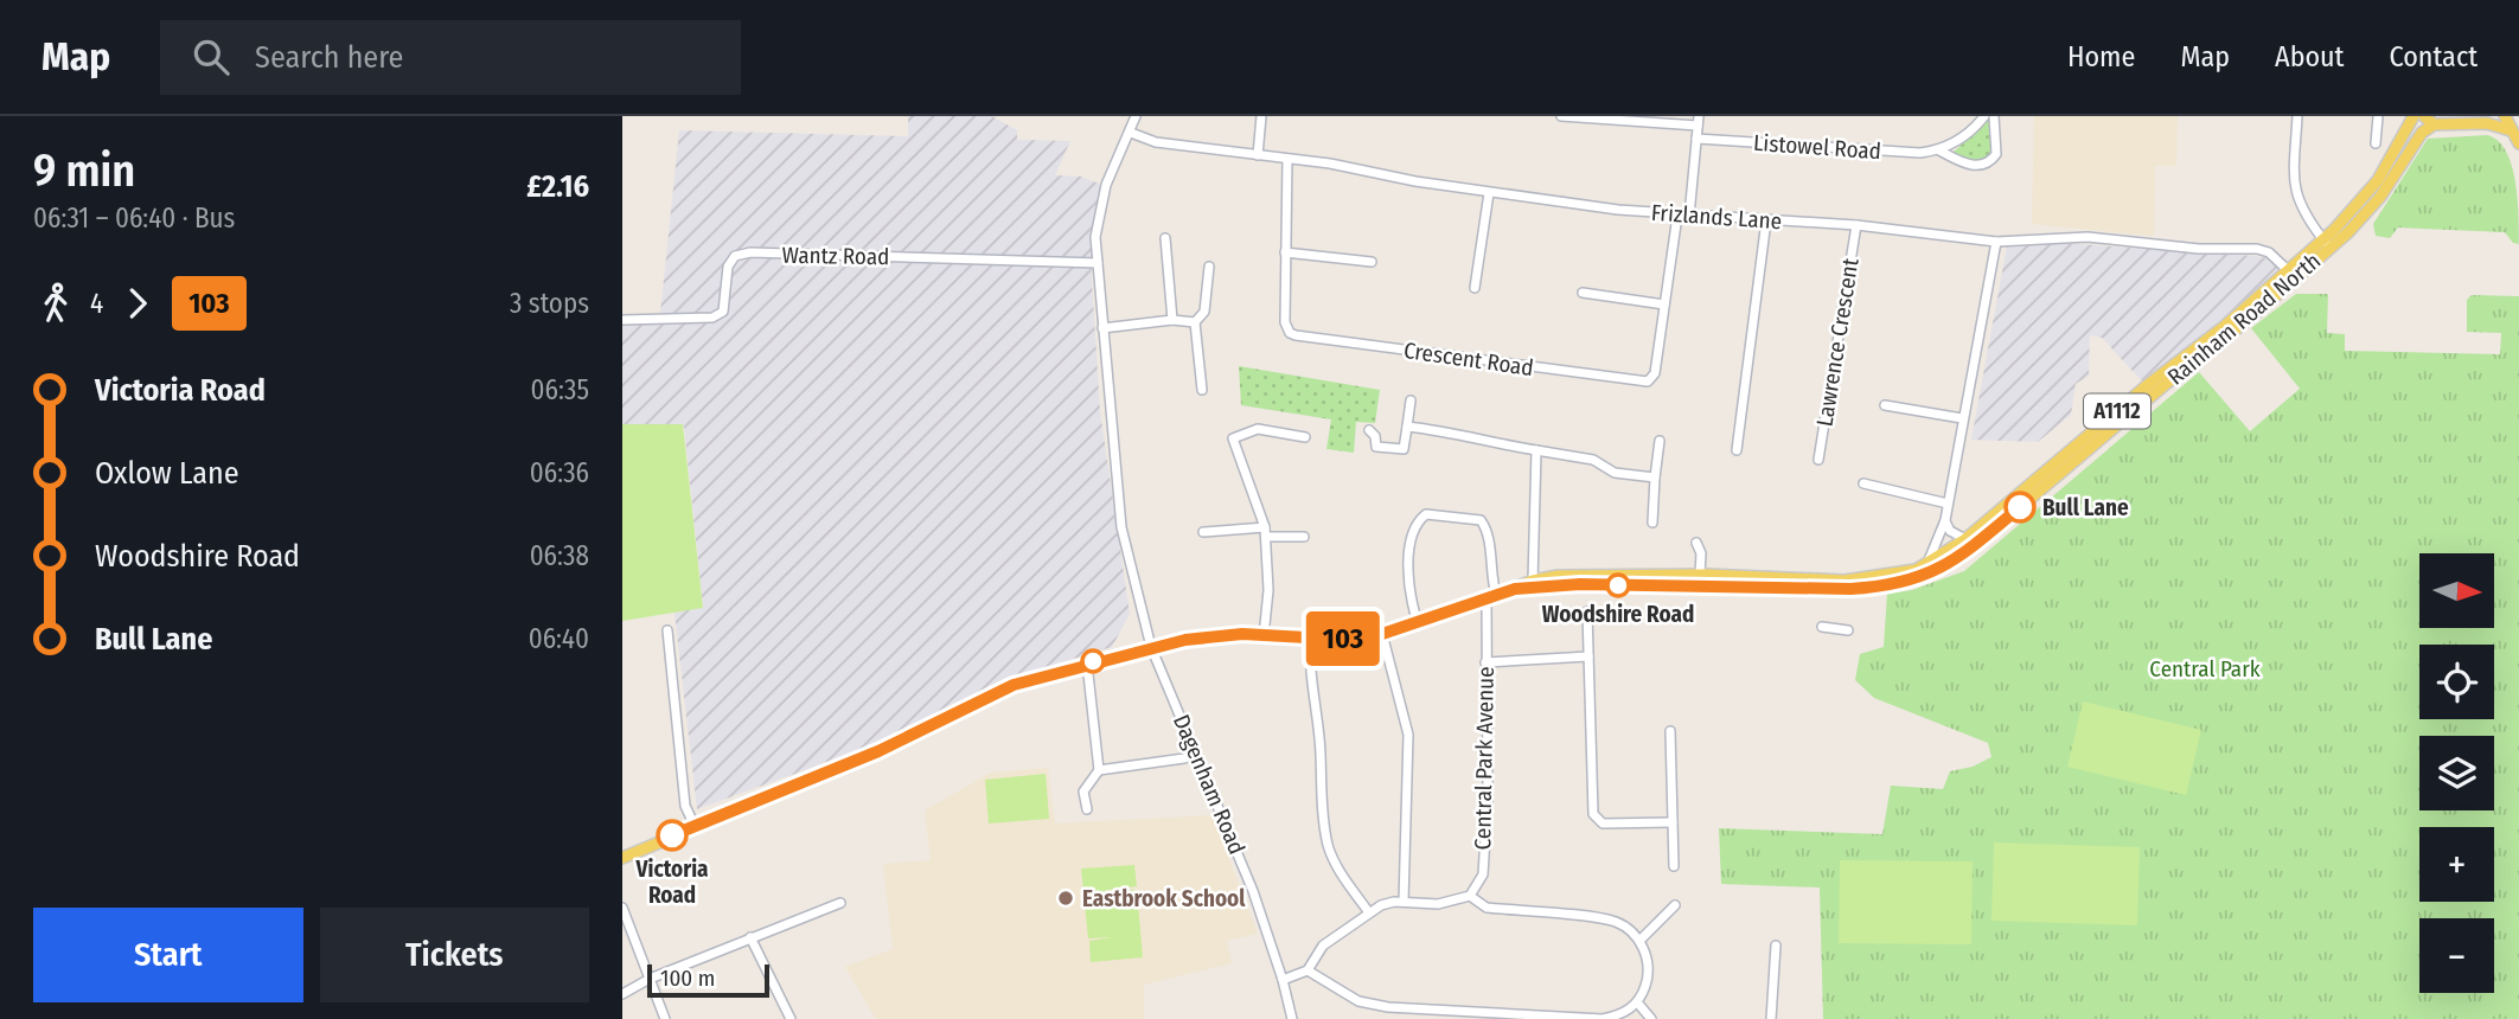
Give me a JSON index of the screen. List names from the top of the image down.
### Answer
{
  "streets": {
    "main road": ["Rainham Road North", "A1112"],
    "street": [
      "Listowel Road",
      "Frizlands Lane",
      "Wantz Road",
      "Lawrence Crescent",
      "Crescent Road",
      "Central Park Avenue",
      "Dagenham Road"
    ]
  },
  "crossings": [
    ["Frizlands Lane", "Rainham Road North"],
    ["Frizlands Lane", "Lawrence Crescent"],
    ["Frizlands Lane", "Crescent Road"],
    ["Frizlands Lane", "Dagenham Road"],
    ["Wantz Road", "Dagenham Road"],
    ["Rainham Road North", "A1112"],
    ["Rainham Road North", "Central Park Avenue"],
    ["Rainham Road North", "Dagenham Road"],
    ["A1112", "Dagenham Road"]
  ],
  "parks": ["Central Park"],
  "places": [
    "Bull Lane",
    "Woodshire Road",
    "Victoria Road",
    "Eastbrook School"
  ],
  "lines": ["bus line 103"],
  "scale_bar": "100 m",
  "north": "right",
  "page": {
    "header": "Map",
    "search": "Search here",
    "nav": [
      "Home",
      "Map",
      "About",
      "Contact"
    ],
    "heading": ["9 min", "06:31 – 06:40 · Bus", "£2.16"],
    "on_map": "103",
    "legs": ["4", "103", "3 stops"],
    "list": [
      {
        "name": "Victoria Road",
        "value": "06:35"
      },
      {
        "name": "Oxlow Lane",
        "value": "06:36"
      },
      {
        "name": "Woodshire Road",
        "value": "06:38"
      },
      {
        "name": "Bull Lane",
        "value": "06:40"
      }
    ],
    "map_buttons": ["+", "−"],
    "buttons": ["Start", "Tickets"],
    "scale": "100 m"
  }
}
